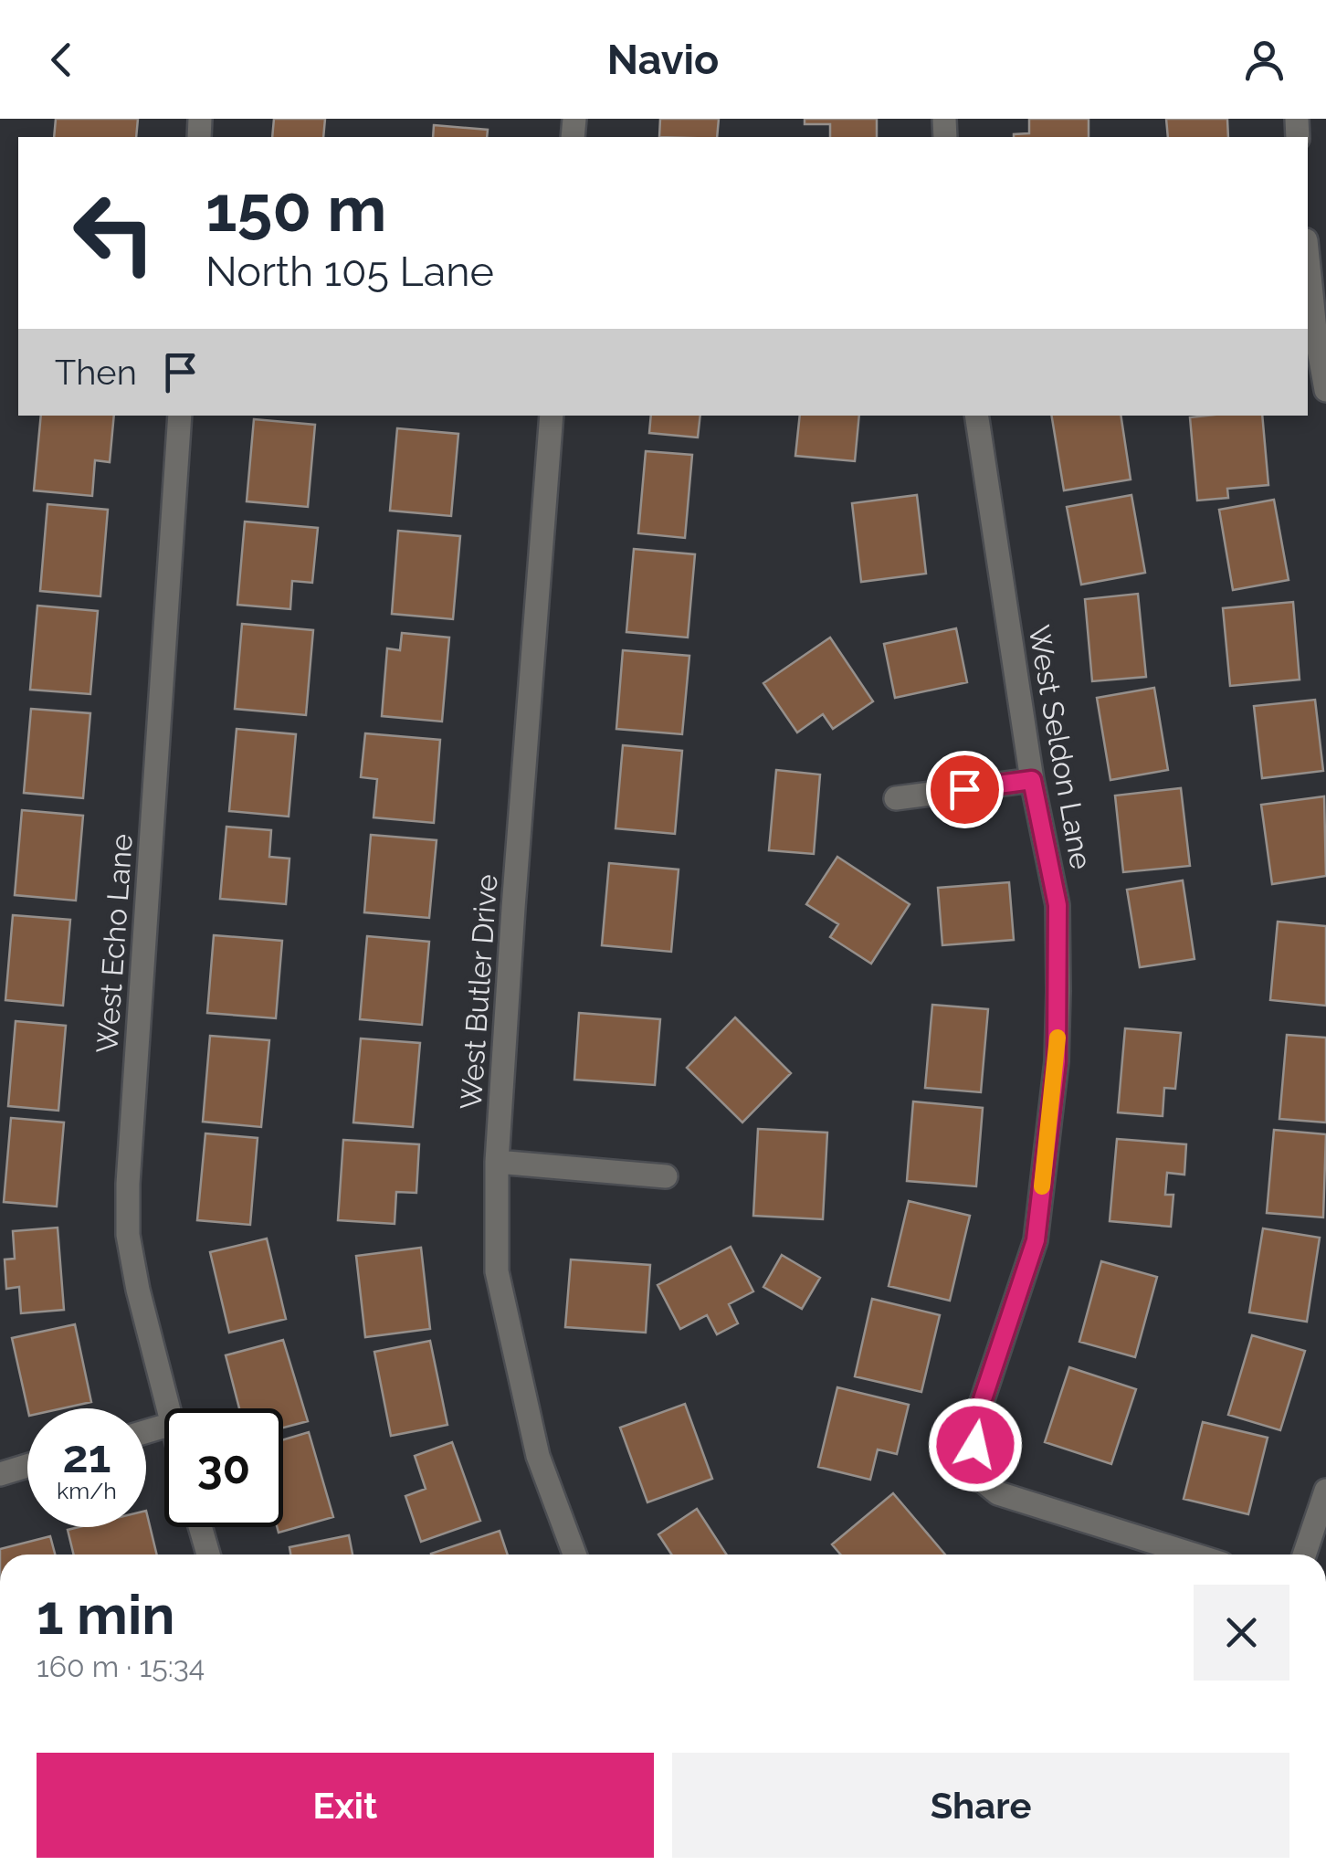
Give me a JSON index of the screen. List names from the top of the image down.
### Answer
{
  "streets": {
    "street": ["West Seldon Lane", "West Echo Lane", "West Butler Drive"]
  },
  "page": {
    "header": "Navio",
    "turn": ["150 m", "North 105 Lane"],
    "then": "Then",
    "speed": "21 km/h",
    "limit": "30",
    "heading": ["1 min", "160 m · 15:34"],
    "buttons": ["Exit", "Share"]
  }
}
